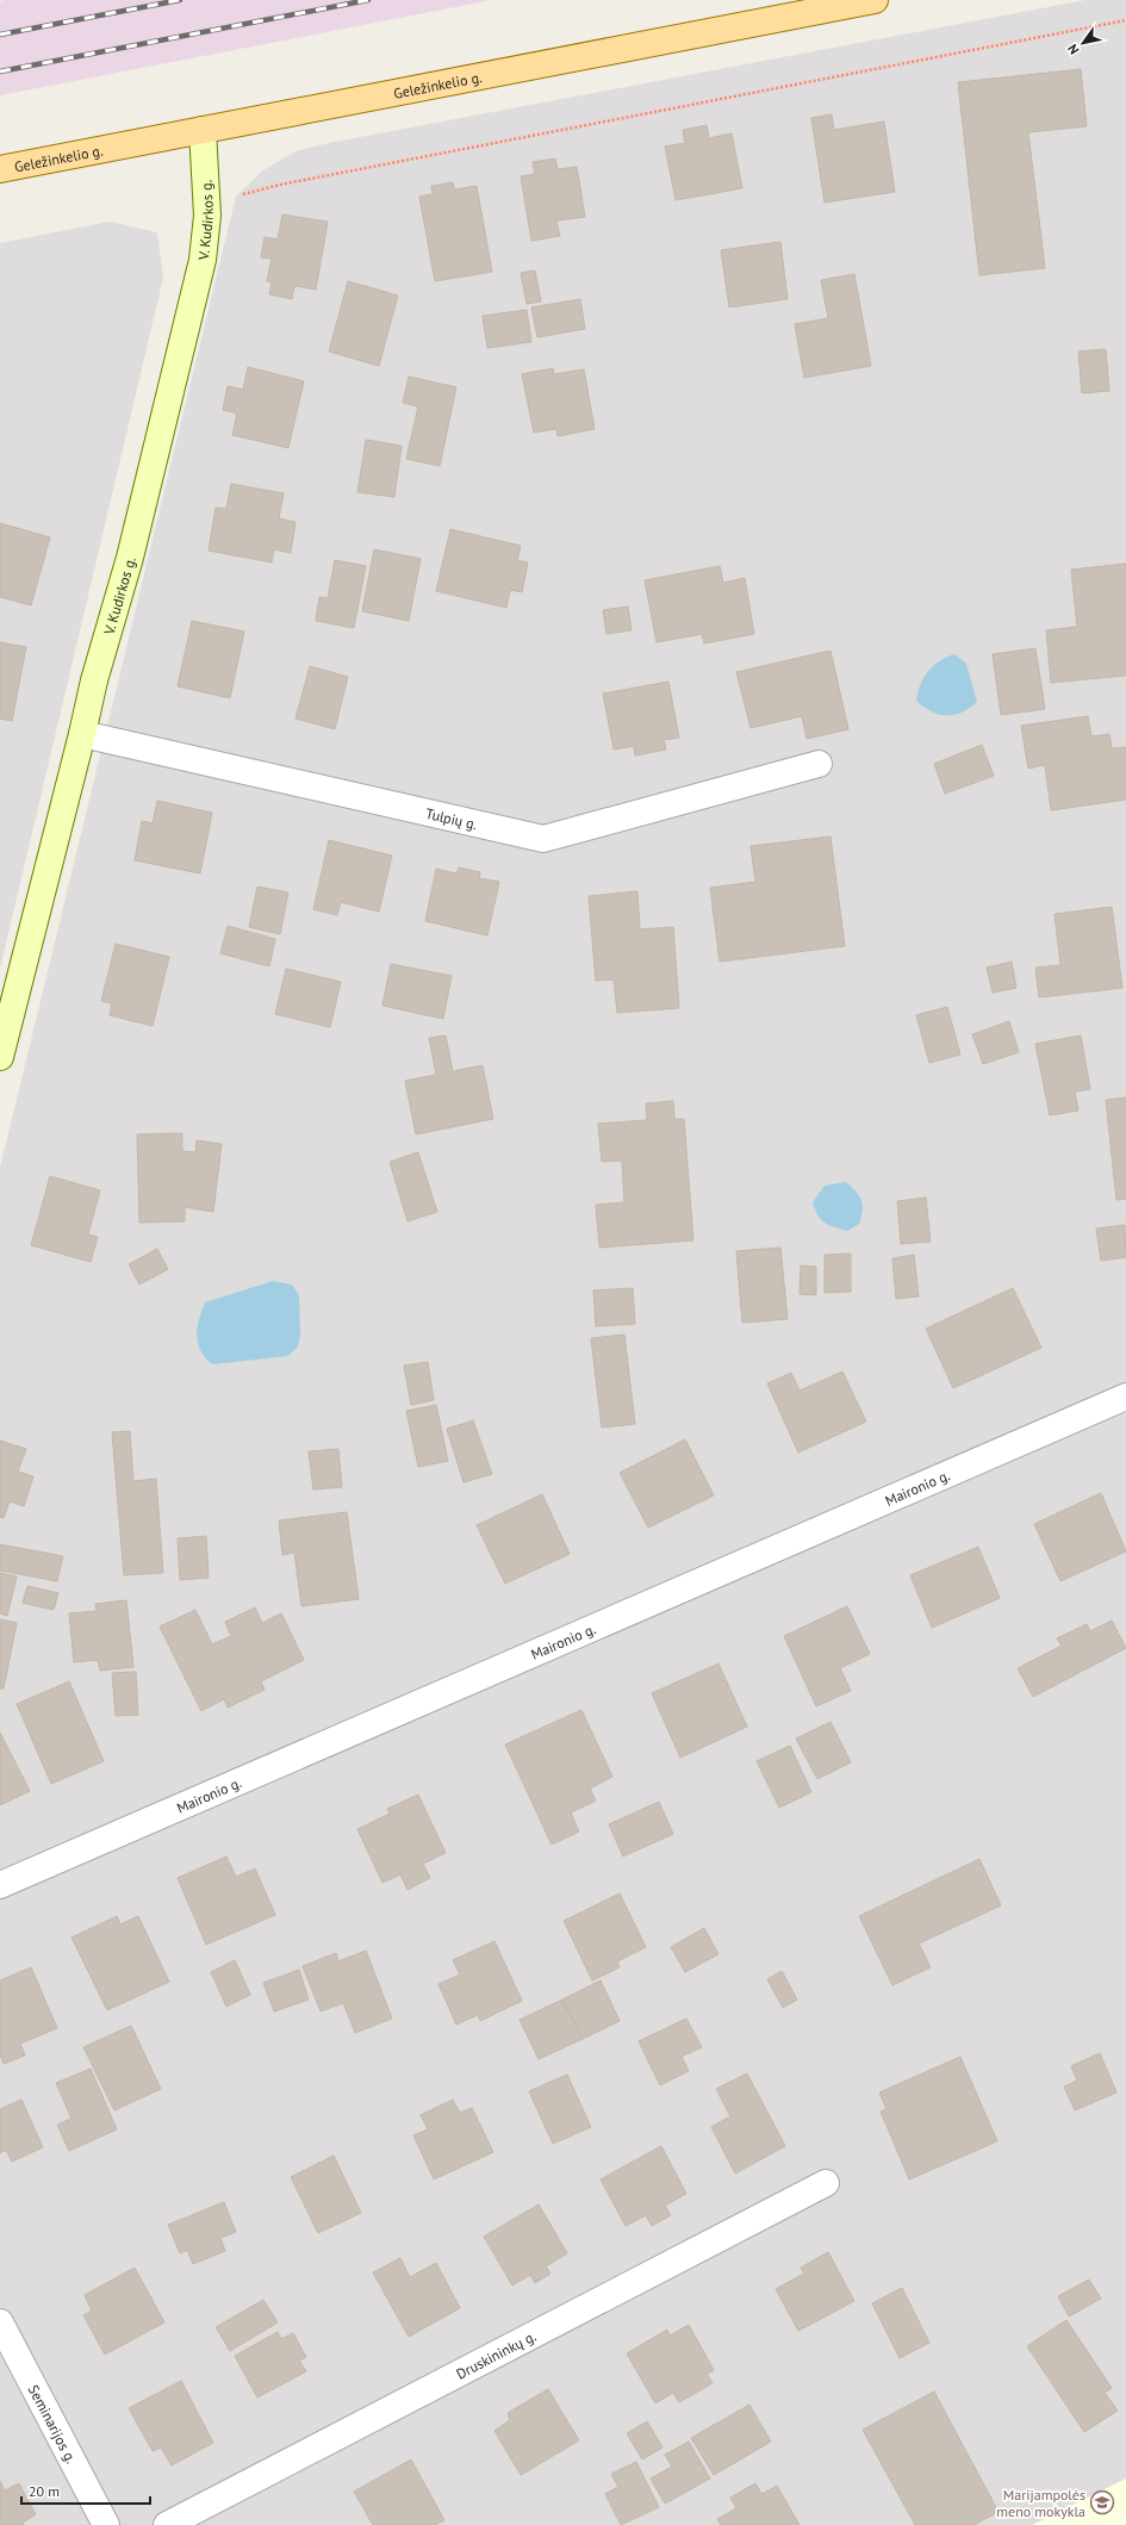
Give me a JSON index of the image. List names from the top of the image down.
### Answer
{
  "streets": {
    "main road": ["Geležinkelio g.", "V. Kudirkos g."],
    "street": [
      "Tulpių g.",
      "Maironio g.",
      "Druskininkų g.",
      "Seminarijos g."
    ]
  },
  "crossings": [
    ["Geležinkelio g.", "V. Kudirkos g."],
    ["V. Kudirkos g.", "Tulpių g."]
  ],
  "places": {
    "school or university": ["Marijampolės meno mokykla"]
  },
  "scale_bar": "20 m",
  "north": "bottom left"
}
